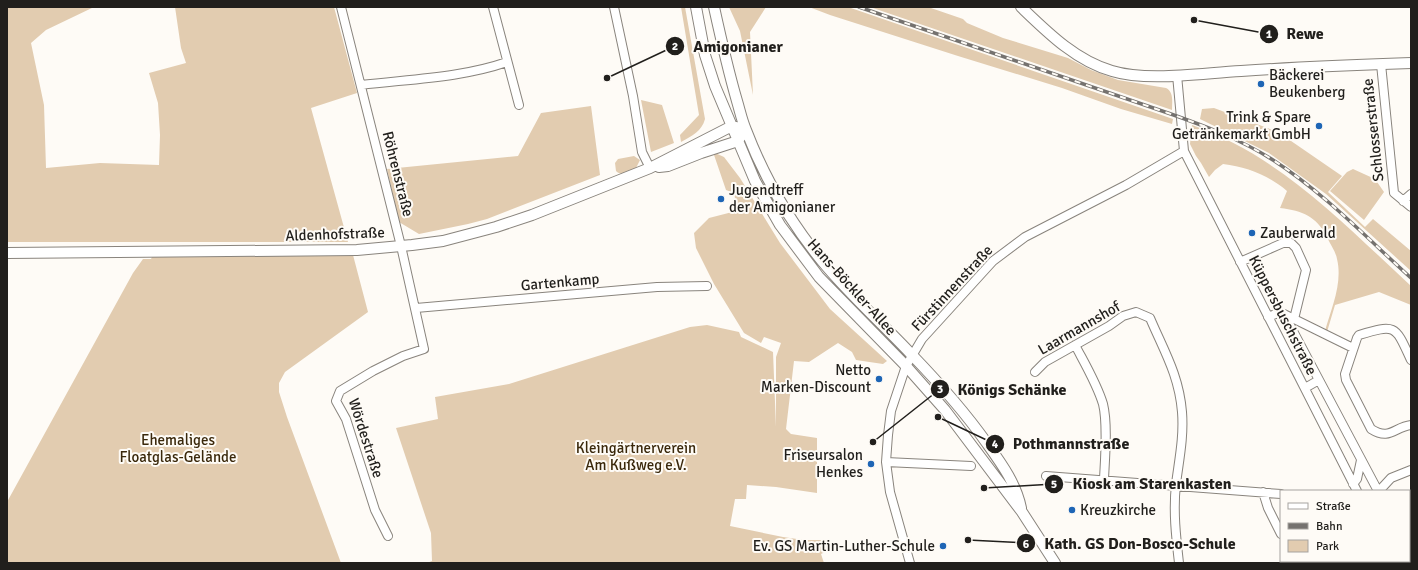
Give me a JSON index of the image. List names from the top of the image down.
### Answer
{
  "streets": {
    "street": [
      "Schlosserstraße",
      "Röhrenstraße",
      "Aldenhofstraße",
      "Gartenkamp",
      "Hans-Böckler-Allee",
      "Fürstinnenstraße",
      "Küppersbuschstraße",
      "Laarmannshof",
      "Wördestraße"
    ]
  },
  "crossings": [
    ["Röhrenstraße", "Aldenhofstraße"],
    ["Röhrenstraße", "Gartenkamp"],
    ["Röhrenstraße", "Wördestraße"],
    ["Aldenhofstraße", "Hans-Böckler-Allee"],
    ["Hans-Böckler-Allee", "Fürstinnenstraße"],
    ["Fürstinnenstraße", "Küppersbuschstraße"]
  ],
  "parks": ["Ehemaliges Floatglas-Gelände", "Kleingärtnerverein Am Kußweg e.V."],
  "places": [
    "Rewe",
    "Amigonianer",
    "Bäckerei Beukenberg",
    "Trink & Spare Getränkemarkt GmbH",
    "Jugendtreff der Amigonianer",
    "Zauberwald",
    "Netto Marken-Discount",
    "Pothmannstraße",
    "Königs Schänke",
    "Friseursalon Henkes",
    "Kiosk am Starenkasten",
    "Kreuzkirche",
    "Kath. GS Don-Bosco-Schule",
    "Ev. GS Martin-Luther-Schule"
  ],
  "legend": ["Straße", "Bahn", "Park"]
}
